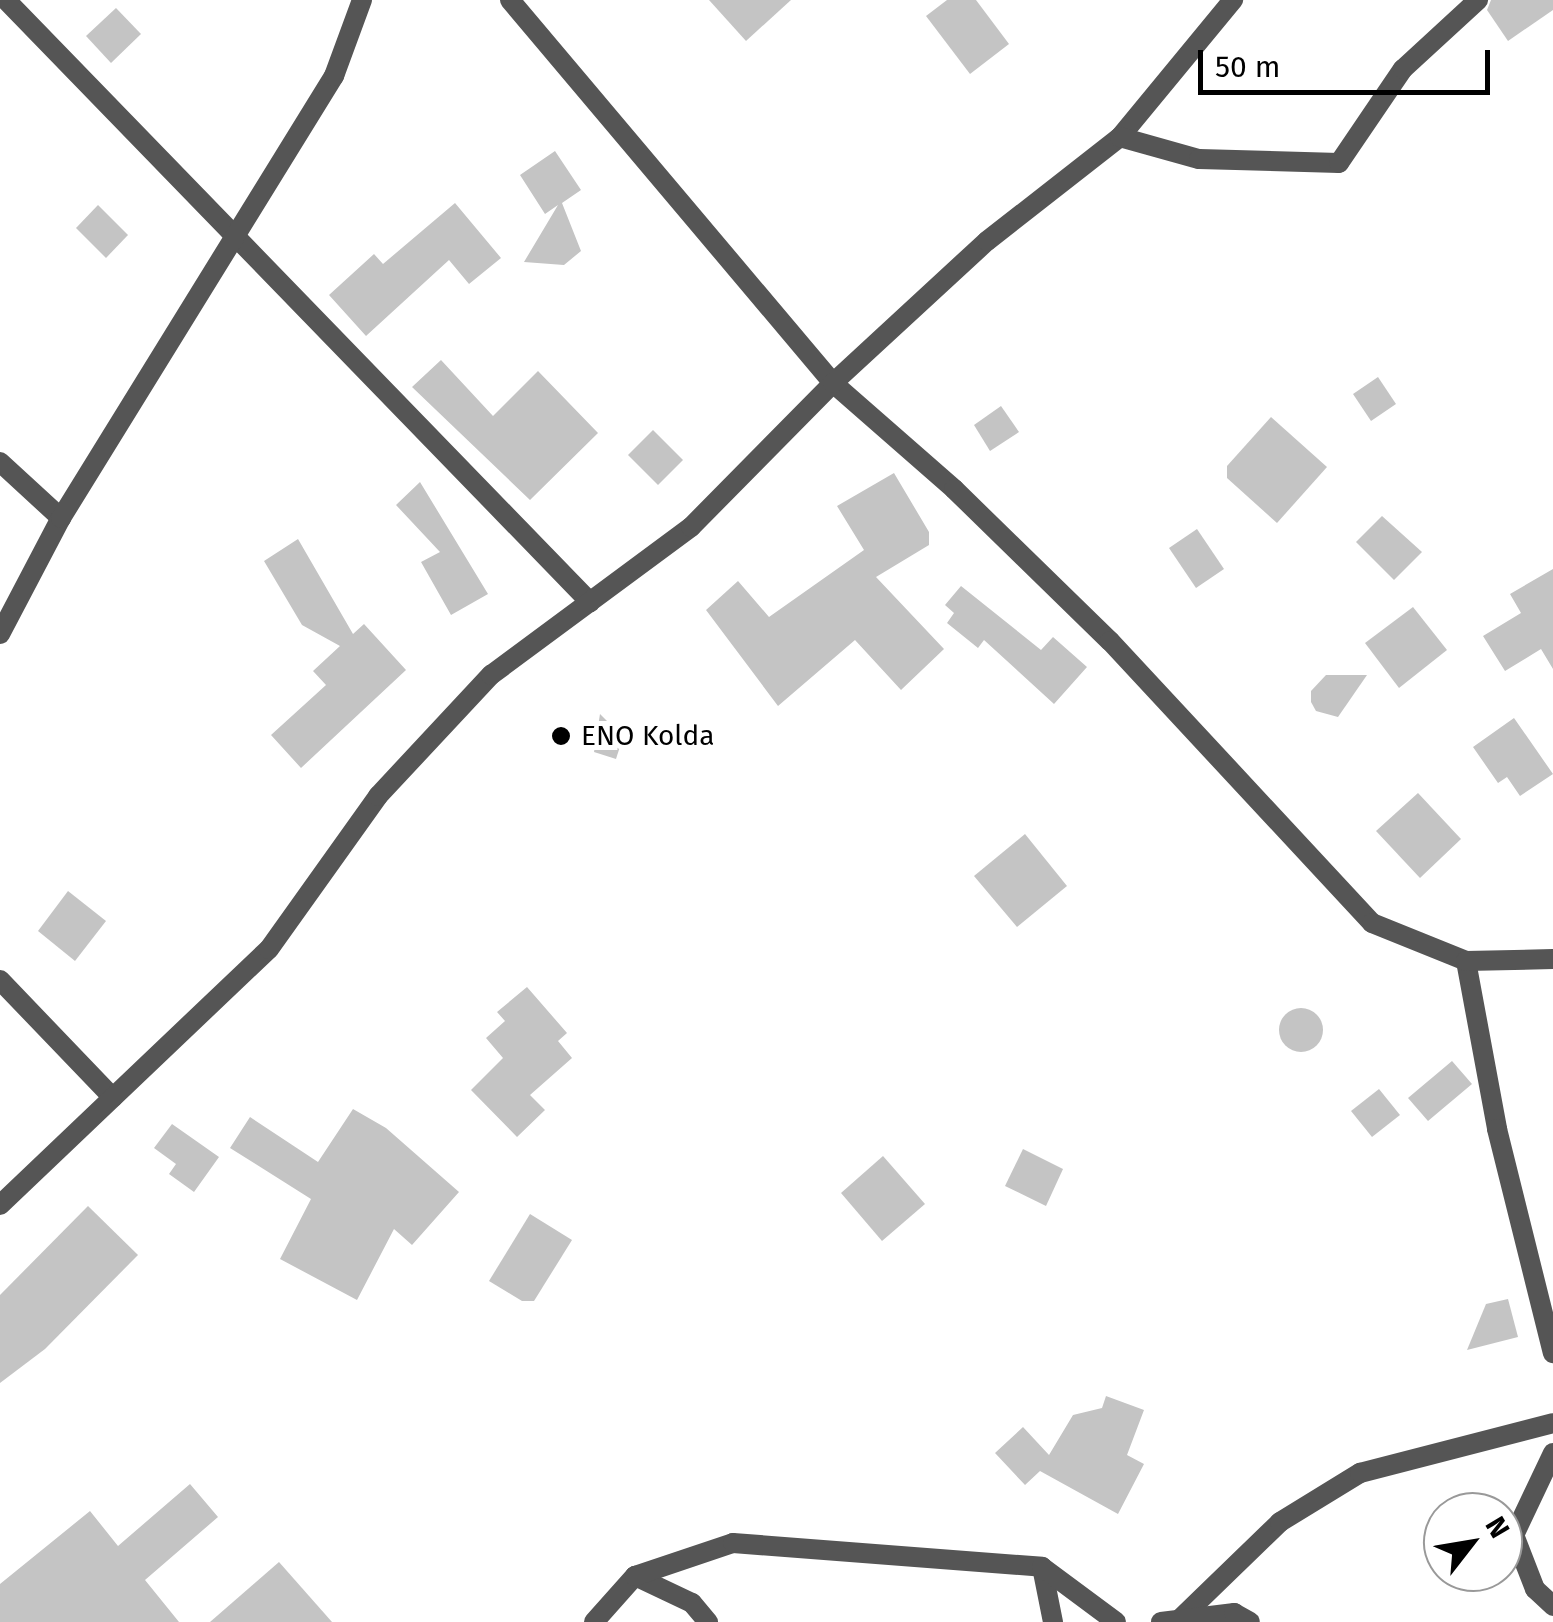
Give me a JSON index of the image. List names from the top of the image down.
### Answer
{
  "places": ["ENO Kolda"],
  "scale_bar": "50 m",
  "north": "top right"
}
